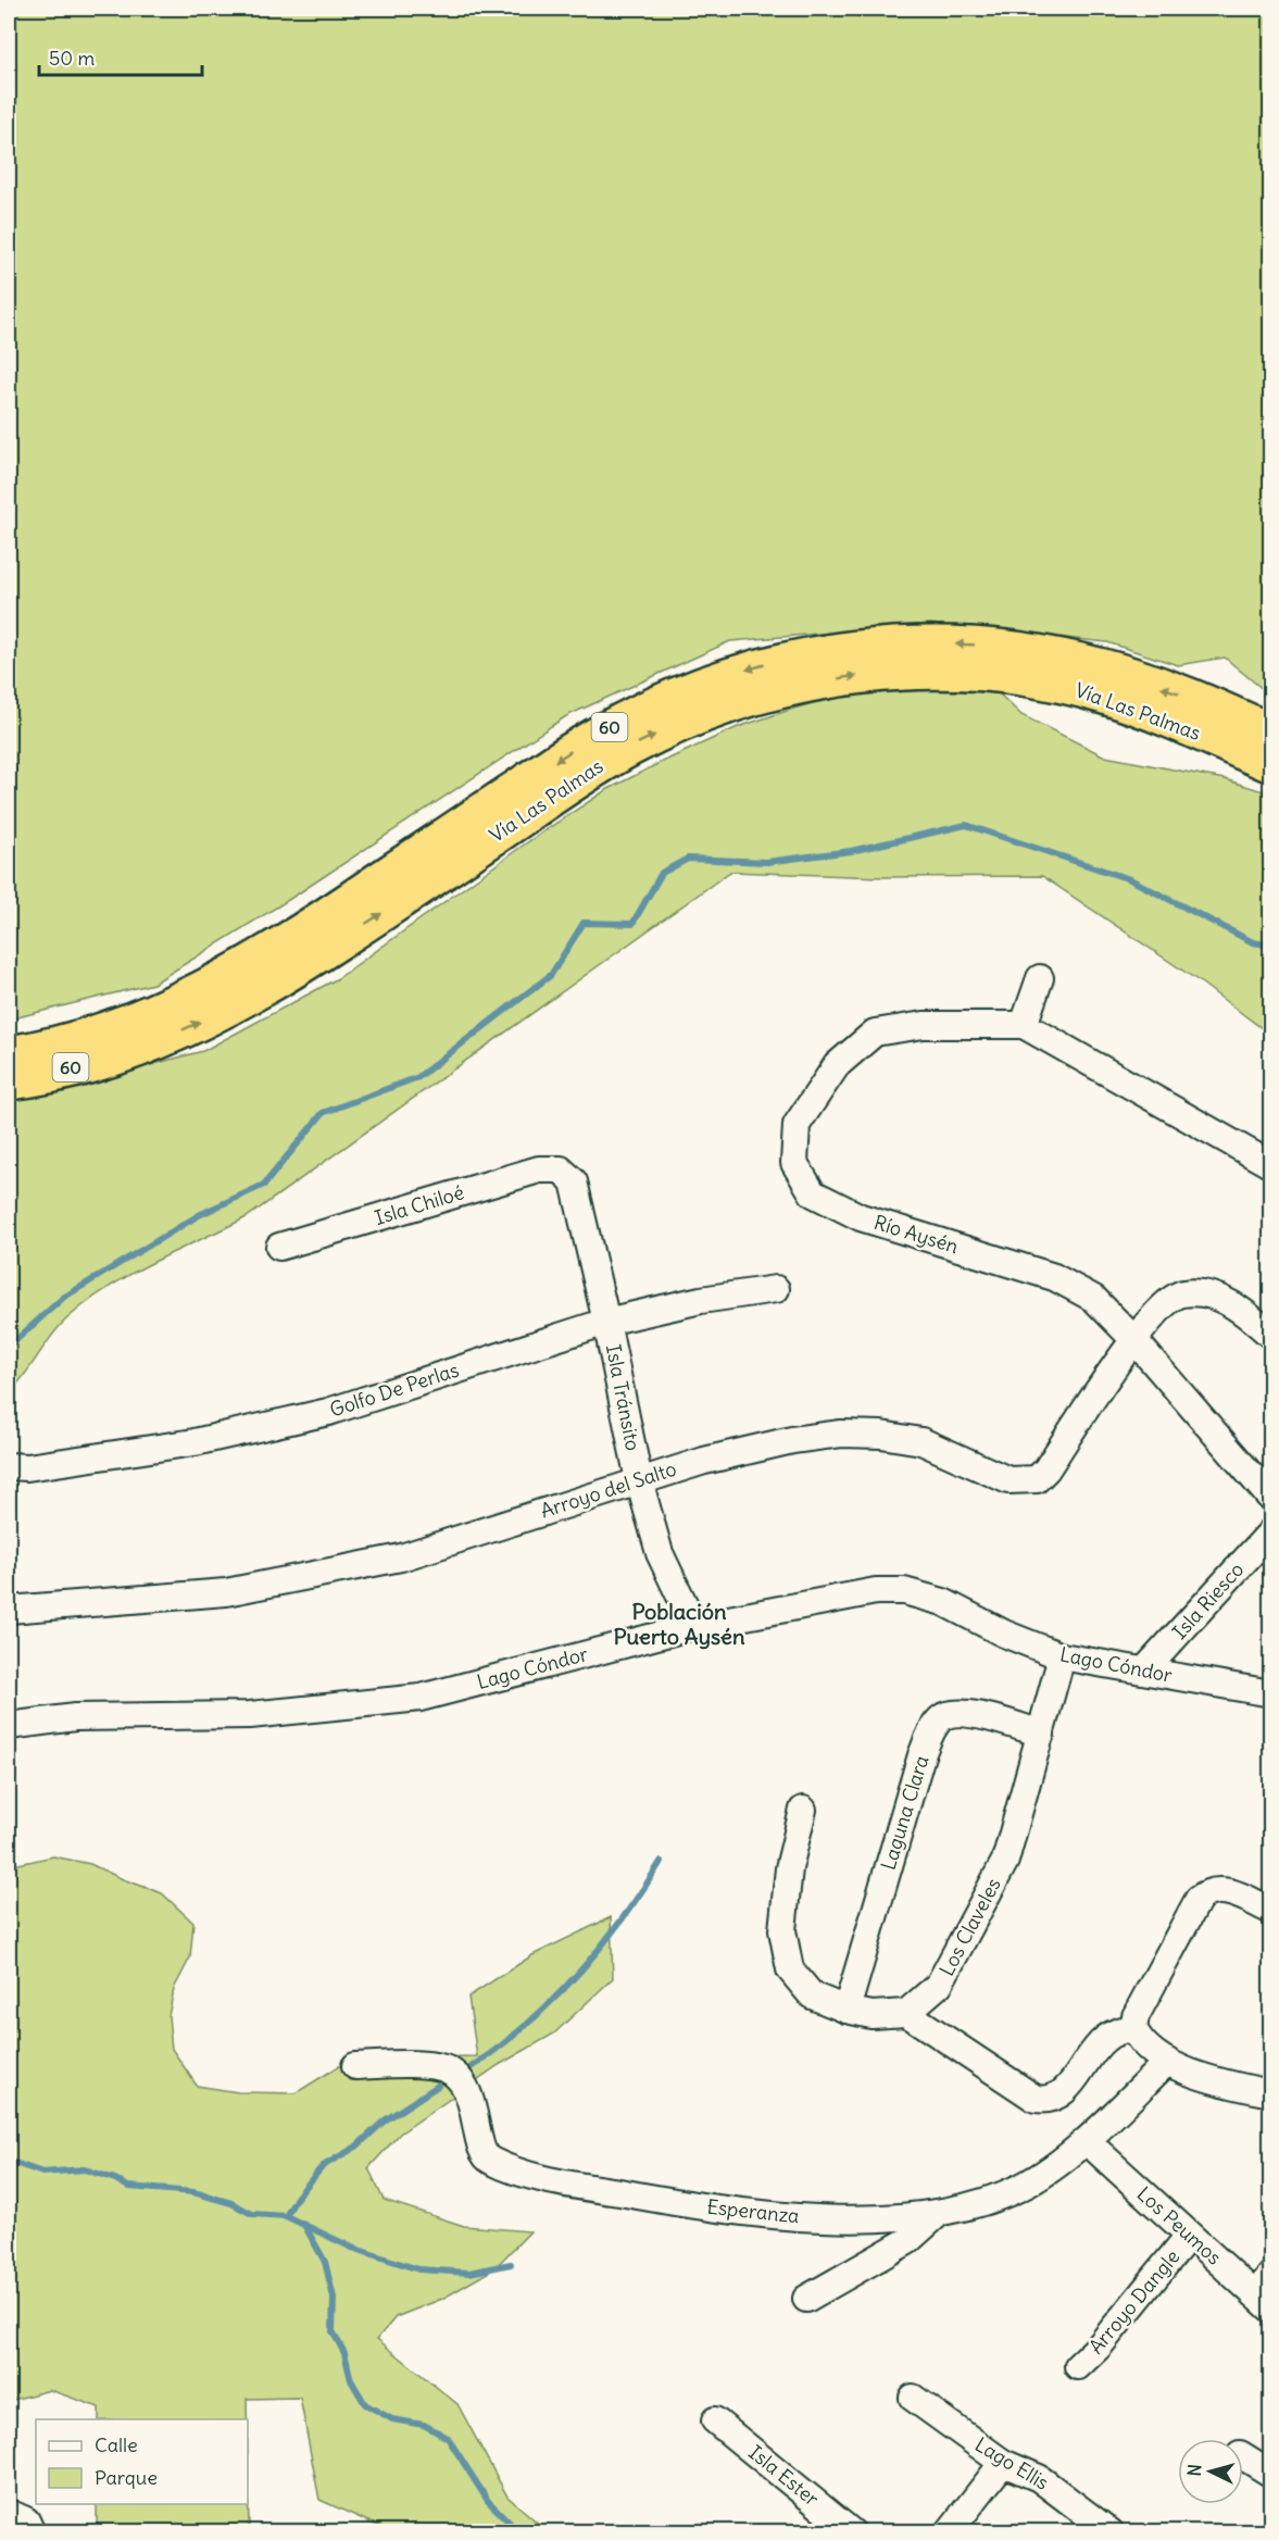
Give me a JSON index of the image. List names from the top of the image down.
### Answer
{
  "streets": {
    "highway": ["Vía Las Palmas", "60"],
    "street": [
      "Isla Chiloé",
      "Río Aysén",
      "Golfo De Perlas",
      "Isla Tránsito",
      "Arroyo del Salto",
      "Isla Riesco",
      "Lago Cóndor",
      "Laguna Clara",
      "Los Claveles",
      "Esperanza",
      "Los Peumos",
      "Arroyo Dangle",
      "Lago Ellis",
      "Isla Ester"
    ]
  },
  "crossings": [
    ["Isla Chiloé", "Isla Tránsito"],
    ["Río Aysén", "Arroyo del Salto"],
    ["Golfo De Perlas", "Isla Tránsito"],
    ["Isla Tránsito", "Arroyo del Salto"],
    ["Isla Tránsito", "Lago Cóndor"],
    ["Isla Riesco", "Lago Cóndor"],
    ["Lago Cóndor", "Los Claveles"],
    ["Laguna Clara", "Los Claveles"],
    ["Esperanza", "Los Peumos"],
    ["Los Peumos", "Arroyo Dangle"]
  ],
  "districts": ["Población Puerto Aysén"],
  "legend": ["Calle", "Parque"],
  "scale_bar": "50 m",
  "north": "left"
}
